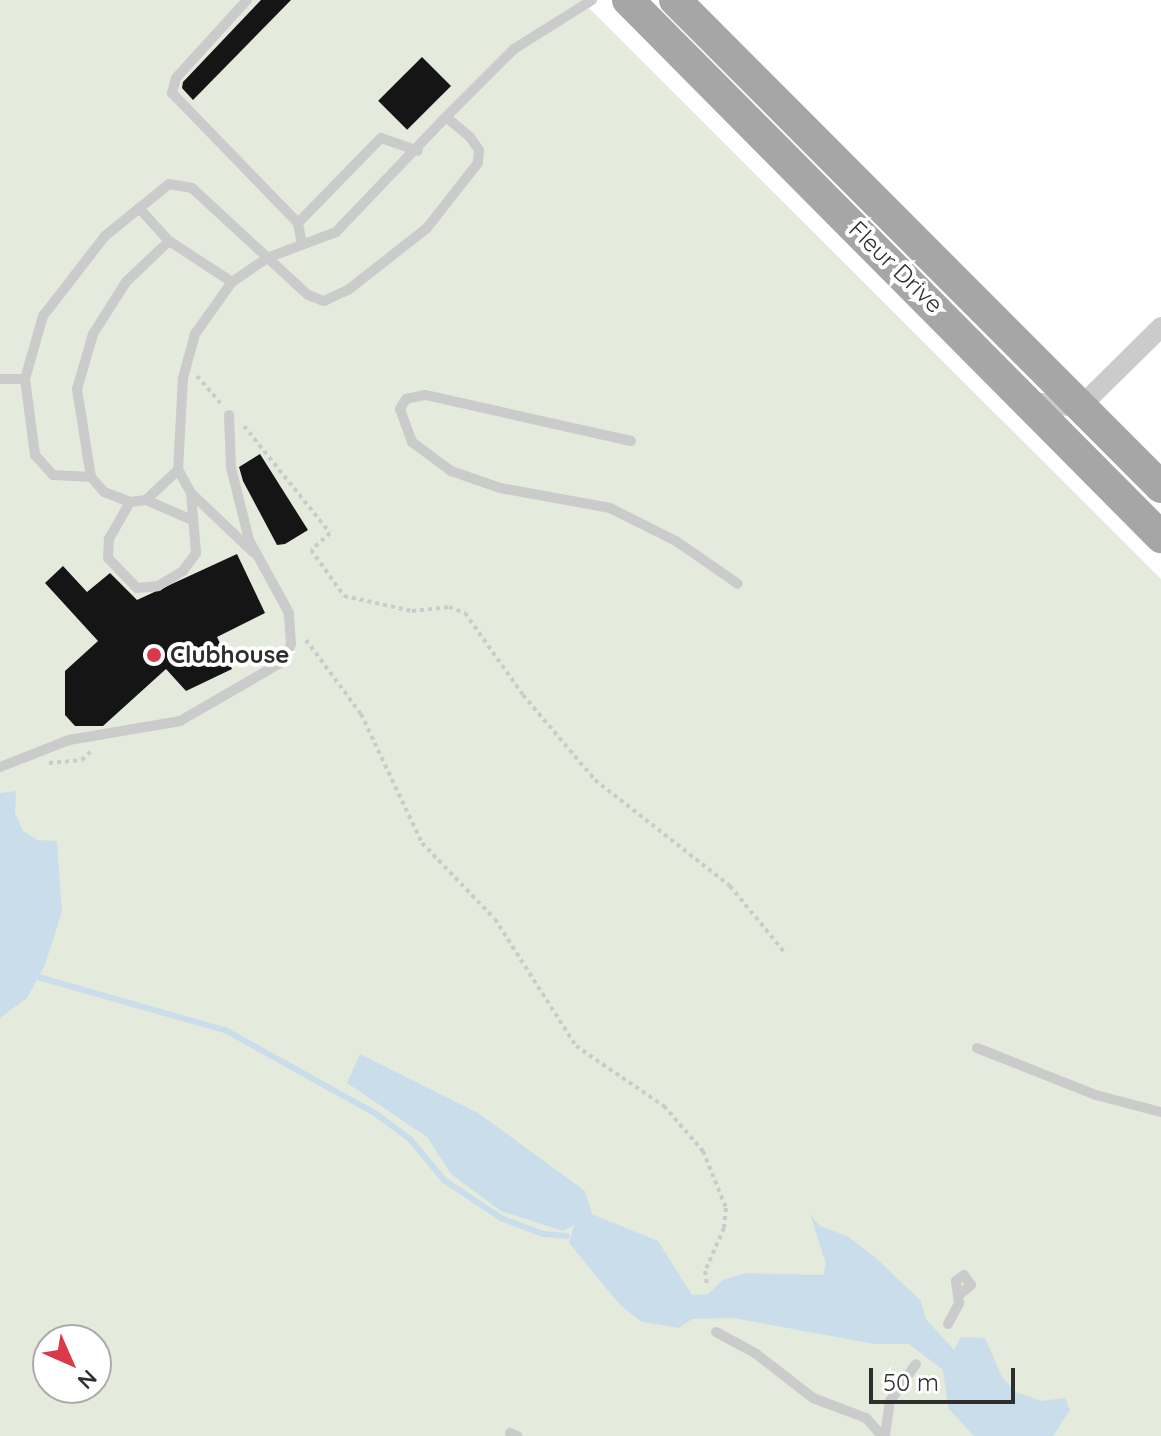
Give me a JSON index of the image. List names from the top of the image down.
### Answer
{
  "streets": {
    "main road": ["Fleur Drive"]
  },
  "places": ["Clubhouse"],
  "scale_bar": "50 m",
  "north": "bottom right"
}
